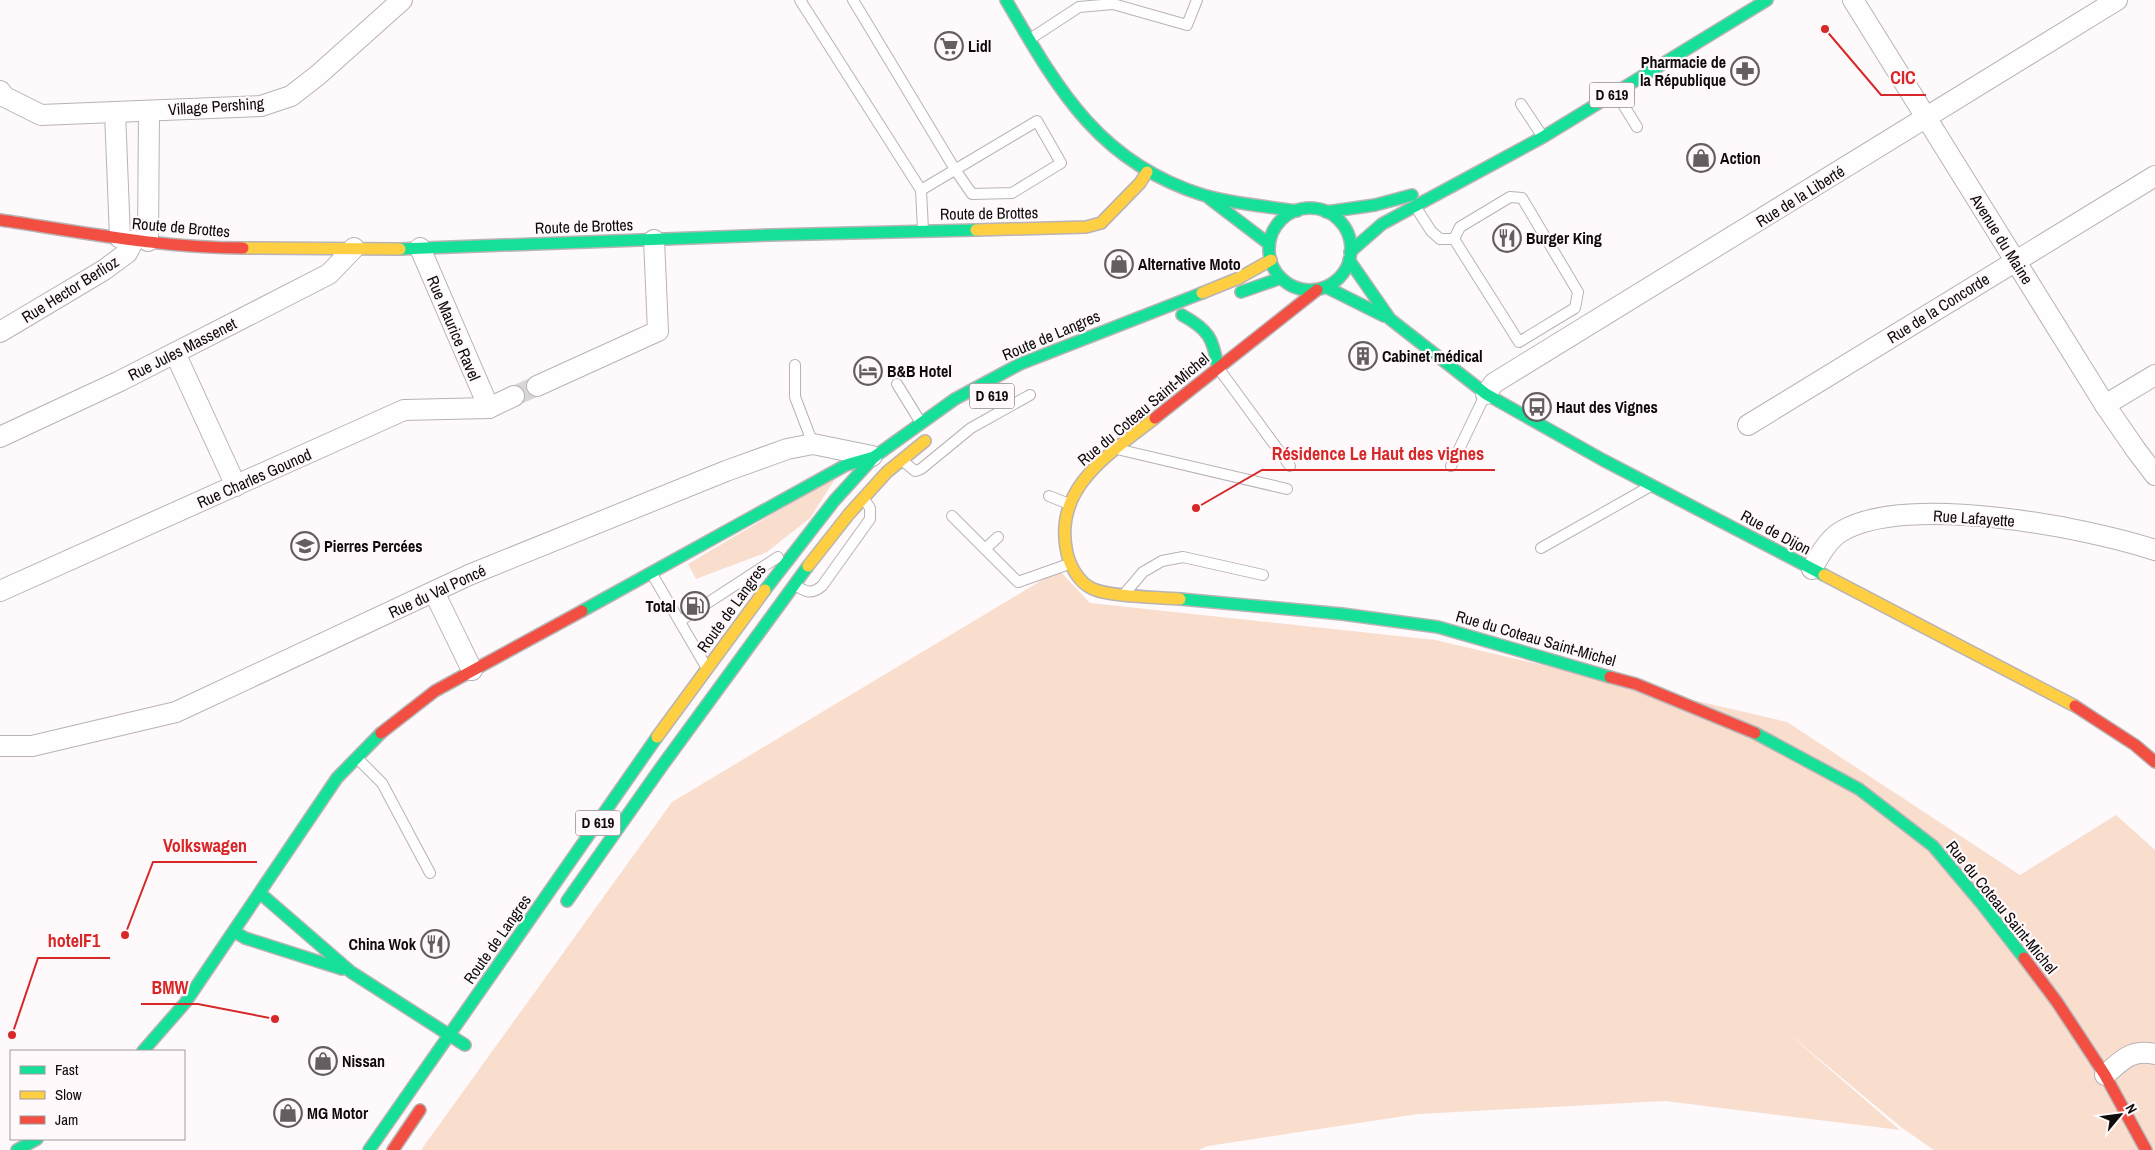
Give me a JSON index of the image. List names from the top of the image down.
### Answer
{
  "streets": {
    "street": [
      "D 619",
      "Village Pershing",
      "Rue de la Liberté",
      "Route de Brottes",
      "Avenue du Maine",
      "Rue Hector Berlioz",
      "Rue de la Concorde",
      "Rue Maurice Ravel",
      "Route de Langres",
      "Rue Jules Massenet",
      "Rue du Coteau Saint-Michel",
      "Rue Charles Gounod",
      "Rue Lafayette",
      "Rue de Dijon",
      "Rue du Val Poncé"
    ]
  },
  "crossings": [
    ["D 619", "Route de Langres"],
    ["D 619", "Rue du Coteau Saint-Michel"],
    ["D 619", "Rue de Dijon"],
    ["Rue de la Liberté", "Avenue du Maine"],
    ["Rue de la Liberté", "Rue de Dijon"],
    ["Route de Brottes", "Rue Hector Berlioz"],
    ["Route de Brottes", "Rue Maurice Ravel"],
    ["Route de Brottes", "Rue Jules Massenet"],
    ["Avenue du Maine", "Rue de la Concorde"],
    ["Rue Maurice Ravel", "Rue Charles Gounod"],
    ["Route de Langres", "Rue du Coteau Saint-Michel"],
    ["Route de Langres", "Rue de Dijon"],
    ["Route de Langres", "Rue du Val Poncé"],
    ["Rue du Coteau Saint-Michel", "Rue de Dijon"],
    ["Rue Lafayette", "Rue de Dijon"]
  ],
  "places": {
    "other": [
      "CIC",
      "Résidence Le Haut des vignes",
      "Volkswagen",
      "BMW",
      "hotelF1"
    ],
    "supermarket": ["Lidl"],
    "pharmacy": ["Pharmacie de la République"],
    "shop": [
      "Action",
      "Alternative Moto",
      "Nissan",
      "MG Motor"
    ],
    "restaurant": ["Burger King", "China Wok"],
    "building": ["Cabinet médical"],
    "hotel": ["B&B Hotel"],
    "bus stop": ["Haut des Vignes"],
    "school or university": ["Pierres Percées"],
    "fuel station": ["Total"]
  },
  "legend": ["Fast", "Slow", "Jam"],
  "north": "top right"
}
